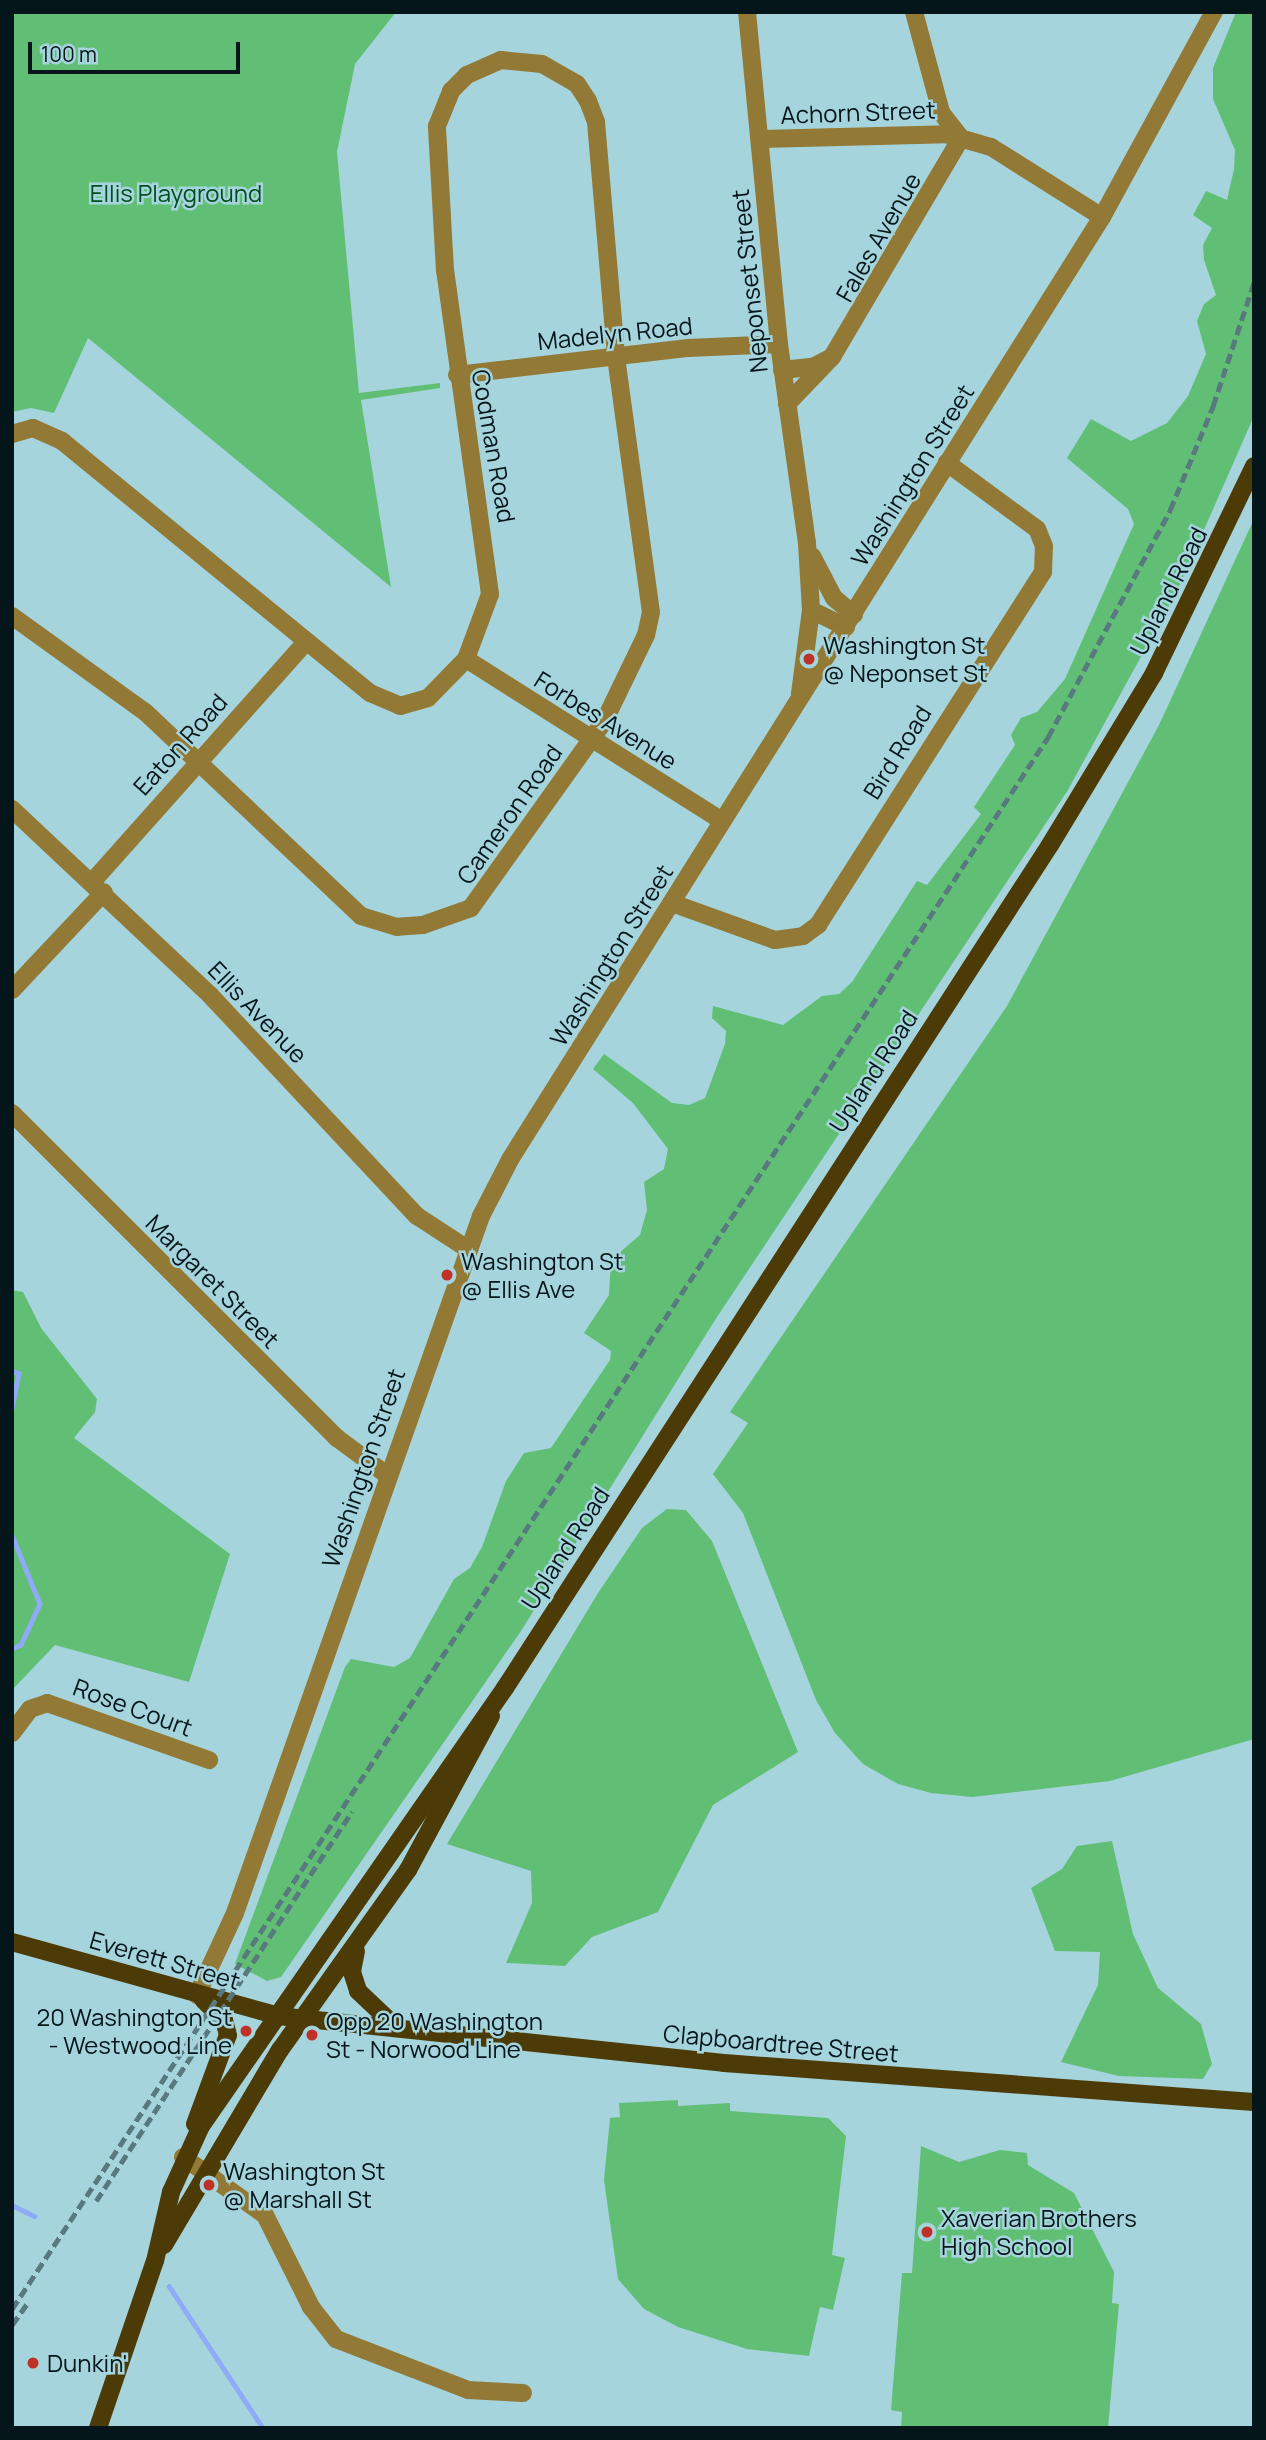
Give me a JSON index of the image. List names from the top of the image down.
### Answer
{
  "streets": {
    "main road": ["Upland Road", "Everett Street", "Clapboardtree Street"],
    "street": [
      "Achorn Street",
      "Fales Avenue",
      "Neponset Street",
      "Madelyn Road",
      "Codman Road",
      "Washington Street",
      "Forbes Avenue",
      "Eaton Road",
      "Bird Road",
      "Cameron Road",
      "Ellis Avenue",
      "Margaret Street",
      "Rose Court"
    ]
  },
  "crossings": [
    ["Achorn Street", "Fales Avenue"],
    ["Achorn Street", "Neponset Street"],
    ["Achorn Street", "Washington Street"],
    ["Fales Avenue", "Neponset Street"],
    ["Neponset Street", "Madelyn Road"],
    ["Neponset Street", "Washington Street"],
    ["Madelyn Road", "Codman Road"],
    ["Madelyn Road", "Cameron Road"],
    ["Codman Road", "Forbes Avenue"],
    ["Codman Road", "Eaton Road"],
    ["Codman Road", "Cameron Road"],
    ["Washington Street", "Forbes Avenue"],
    ["Washington Street", "Bird Road"],
    ["Washington Street", "Ellis Avenue"],
    ["Washington Street", "Margaret Street"],
    ["Washington Street", "Everett Street"],
    ["Upland Road", "Everett Street"],
    ["Upland Road", "Clapboardtree Street"],
    ["Forbes Avenue", "Cameron Road"],
    ["Eaton Road", "Cameron Road"],
    ["Eaton Road", "Ellis Avenue"],
    ["Everett Street", "Clapboardtree Street"]
  ],
  "parks": ["Ellis Playground"],
  "places": [
    "Washington St @ Neponset St",
    "Washington St @ Ellis Ave",
    "20 Washington St - Westwood Line",
    "Opp 20 Washington St - Norwood Line",
    "Washington St @ Marshall St",
    "Xaverian Brothers High School",
    "Dunkin'"
  ],
  "scale_bar": "100 m"
}
